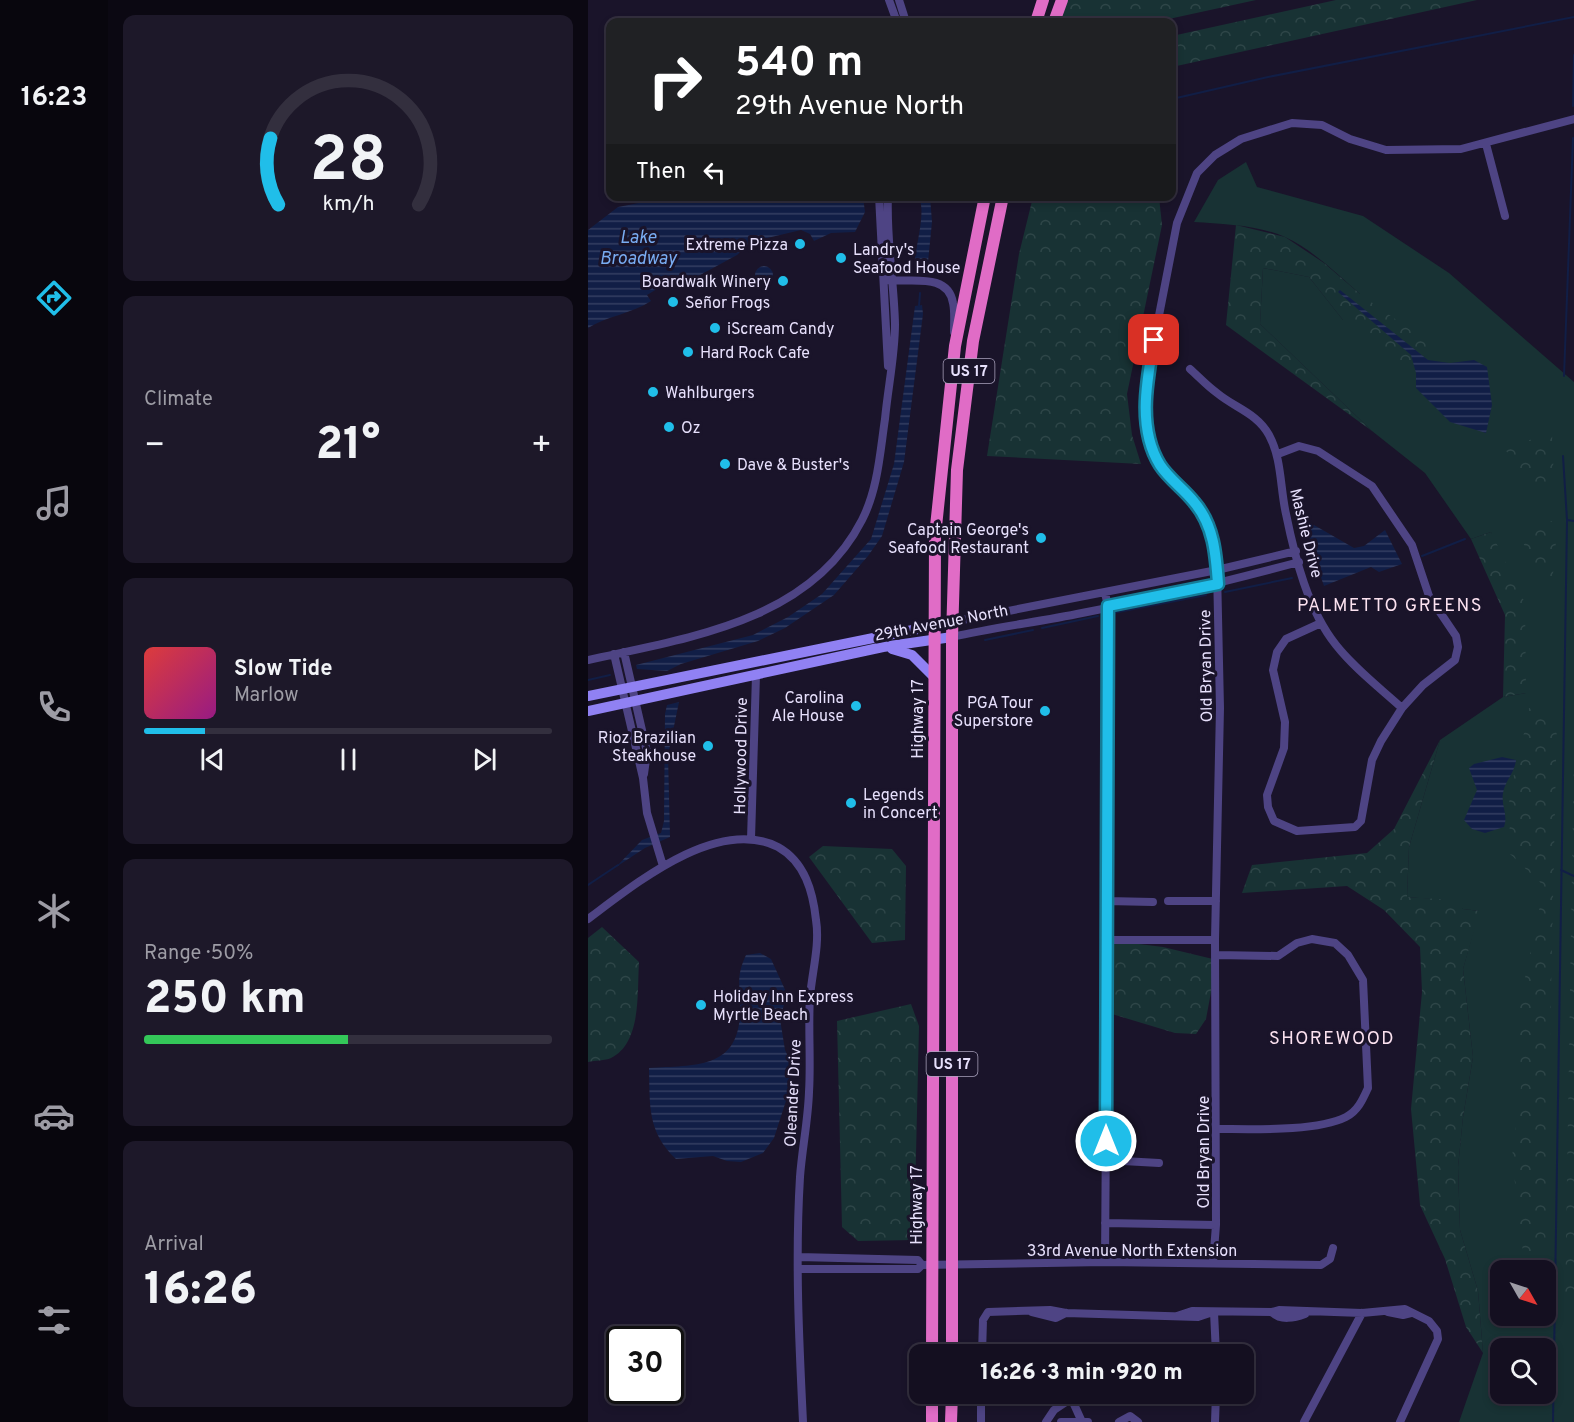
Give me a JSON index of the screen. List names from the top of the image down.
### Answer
{
  "streets": {
    "highway": ["US 17", "Highway 17"],
    "main road": ["29th Avenue North"],
    "street": [
      "Mashie Drive",
      "Old Bryan Drive",
      "Hollywood Drive",
      "Oleander Drive",
      "33rd Avenue North Extension"
    ]
  },
  "crossings": [
    ["US 17", "29th Avenue North"],
    ["US 17", "33rd Avenue North Extension"],
    ["Mashie Drive", "29th Avenue North"],
    ["29th Avenue North", "Old Bryan Drive"],
    ["29th Avenue North", "Highway 17"],
    ["29th Avenue North", "Hollywood Drive"],
    ["Old Bryan Drive", "33rd Avenue North Extension"],
    ["Highway 17", "33rd Avenue North Extension"],
    ["Hollywood Drive", "Oleander Drive"],
    ["Oleander Drive", "33rd Avenue North Extension"]
  ],
  "districts": ["PALMETTO GREENS", "SHOREWOOD"],
  "water": ["Lake Broadway"],
  "places": [
    "Extreme Pizza",
    "Landry's Seafood House",
    "Boardwalk Winery",
    "Señor Frogs",
    "iScream Candy",
    "Hard Rock Cafe",
    "Wahlburgers",
    "Oz",
    "Dave & Buster's",
    "Captain George's Seafood Restaurant",
    "Carolina Ale House",
    "PGA Tour Superstore",
    "Rioz Brazilian Steakhouse",
    "Legends in Concert",
    "Holiday Inn Express Myrtle Beach"
  ],
  "north": "bottom right",
  "page": {
    "tabs": "16:23",
    "turn": ["540 m", "29th Avenue North"],
    "then": "Then",
    "tile": [
      "Climate",
      ["Range · 50%", "250 km"],
      ["Arrival", "16:26"]
    ],
    "heat": ["−", "21°", "+"],
    "song": ["Slow Tide", "Marlow"],
    "limit": "30",
    "trip": "16:26 · 3 min · 920 m",
    "gauge": ["28", "km/h"]
  }
}
